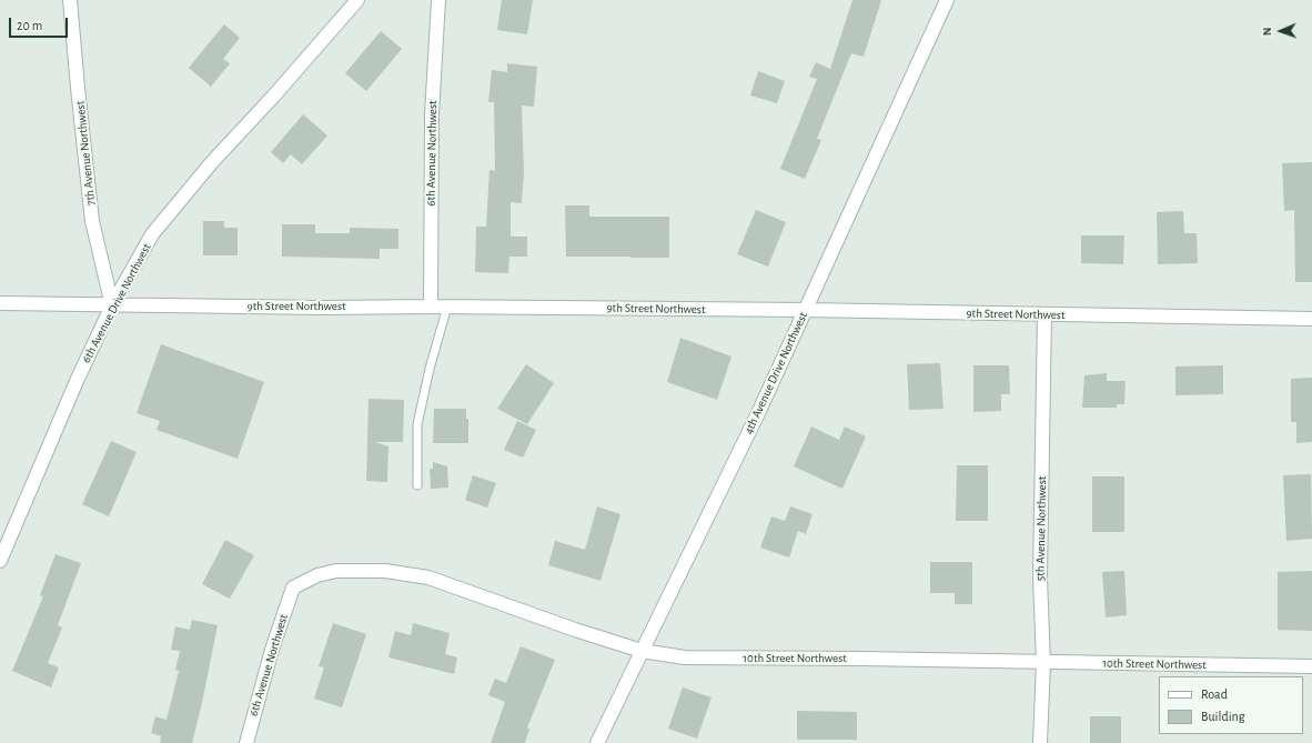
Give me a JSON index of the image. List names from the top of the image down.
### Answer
{
  "streets": {
    "street": [
      "7th Avenue Northwest",
      "6th Avenue Northwest",
      "6th Avenue Drive Northwest",
      "9th Street Northwest",
      "4th Avenue Drive Northwest",
      "5th Avenue Northwest",
      "10th Street Northwest"
    ]
  },
  "crossings": [
    ["7th Avenue Northwest", "6th Avenue Drive Northwest"],
    ["7th Avenue Northwest", "9th Street Northwest"],
    ["6th Avenue Northwest", "9th Street Northwest"],
    ["6th Avenue Northwest", "10th Street Northwest"],
    ["6th Avenue Drive Northwest", "9th Street Northwest"],
    ["9th Street Northwest", "4th Avenue Drive Northwest"],
    ["9th Street Northwest", "5th Avenue Northwest"],
    ["4th Avenue Drive Northwest", "10th Street Northwest"],
    ["5th Avenue Northwest", "10th Street Northwest"]
  ],
  "legend": ["Road", "Building"],
  "scale_bar": "20 m",
  "north": "left"
}
